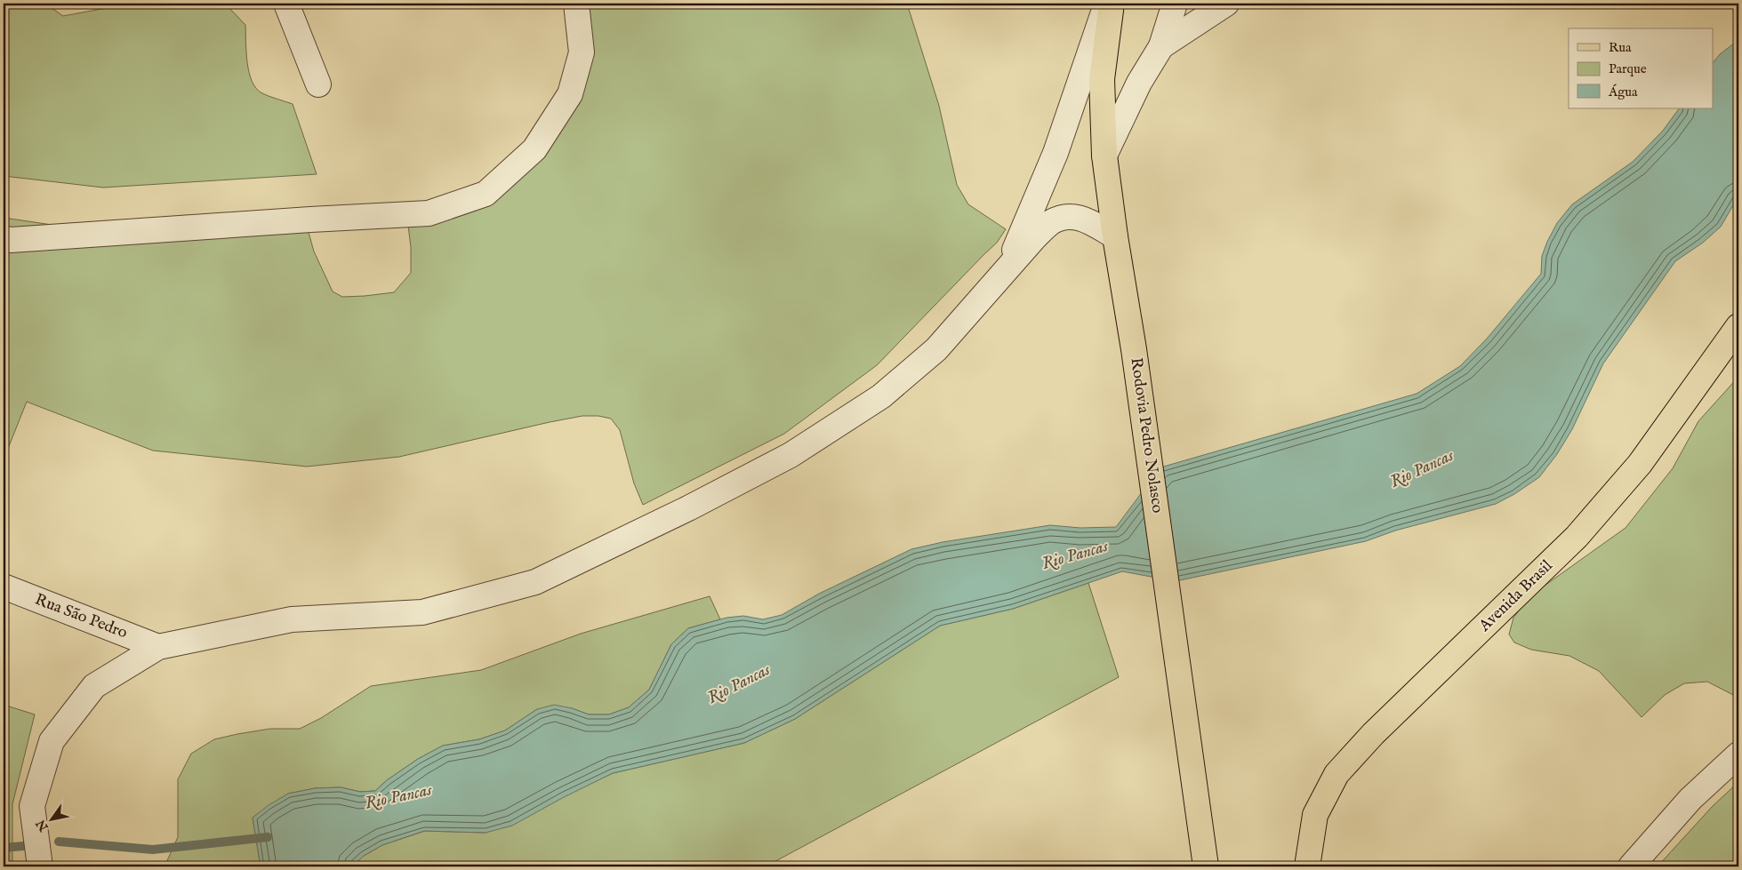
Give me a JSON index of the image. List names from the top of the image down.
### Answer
{
  "streets": {
    "main road": ["Rodovia Pedro Nolasco", "Avenida Brasil"],
    "street": ["Rua São Pedro"]
  },
  "water": ["Rio Pancas"],
  "legend": ["Rua", "Parque", "Água"],
  "north": "bottom left"
}
